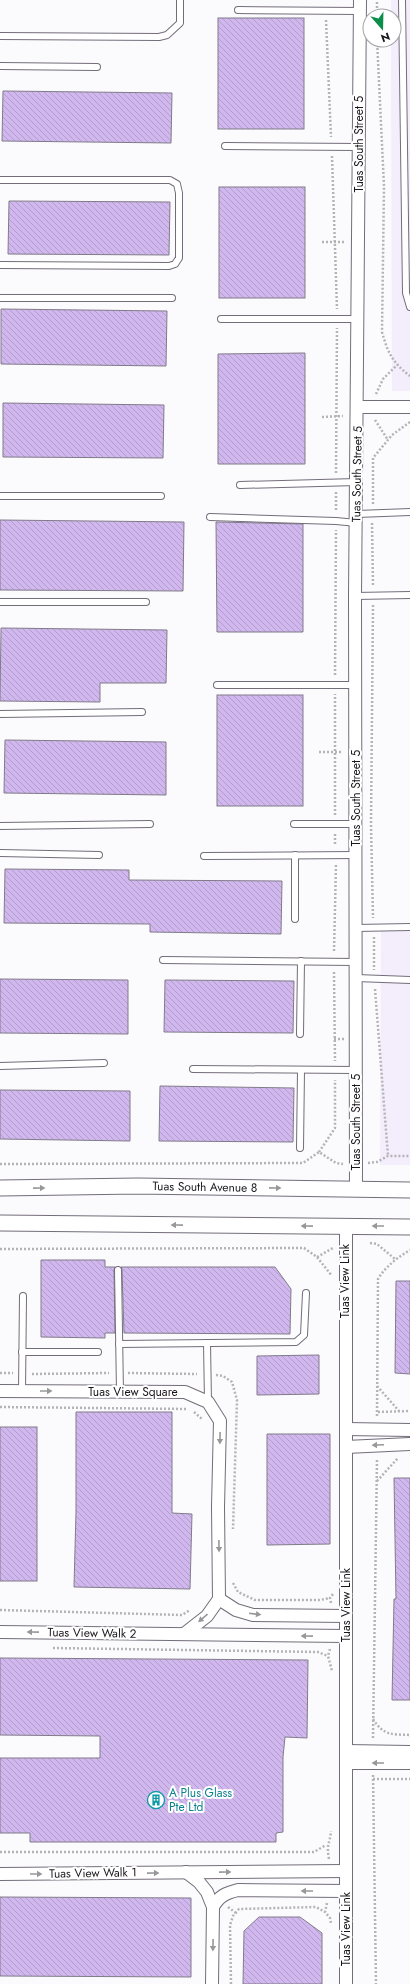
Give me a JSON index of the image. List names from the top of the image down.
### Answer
{
  "streets": {
    "street": [
      "Tuas South Street 5",
      "Tuas South Avenue 8",
      "Tuas View Link",
      "Tuas View Square",
      "Tuas View Walk 2",
      "Tuas View Walk 1"
    ]
  },
  "crossings": [
    ["Tuas South Street 5", "Tuas South Avenue 8"],
    ["Tuas View Link", "Tuas View Walk 2"],
    ["Tuas View Link", "Tuas View Walk 1"]
  ],
  "one_way": ["Tuas View Square"],
  "places": {
    "building": ["A Plus Glass Pte Ltd"]
  },
  "north": "bottom"
}
